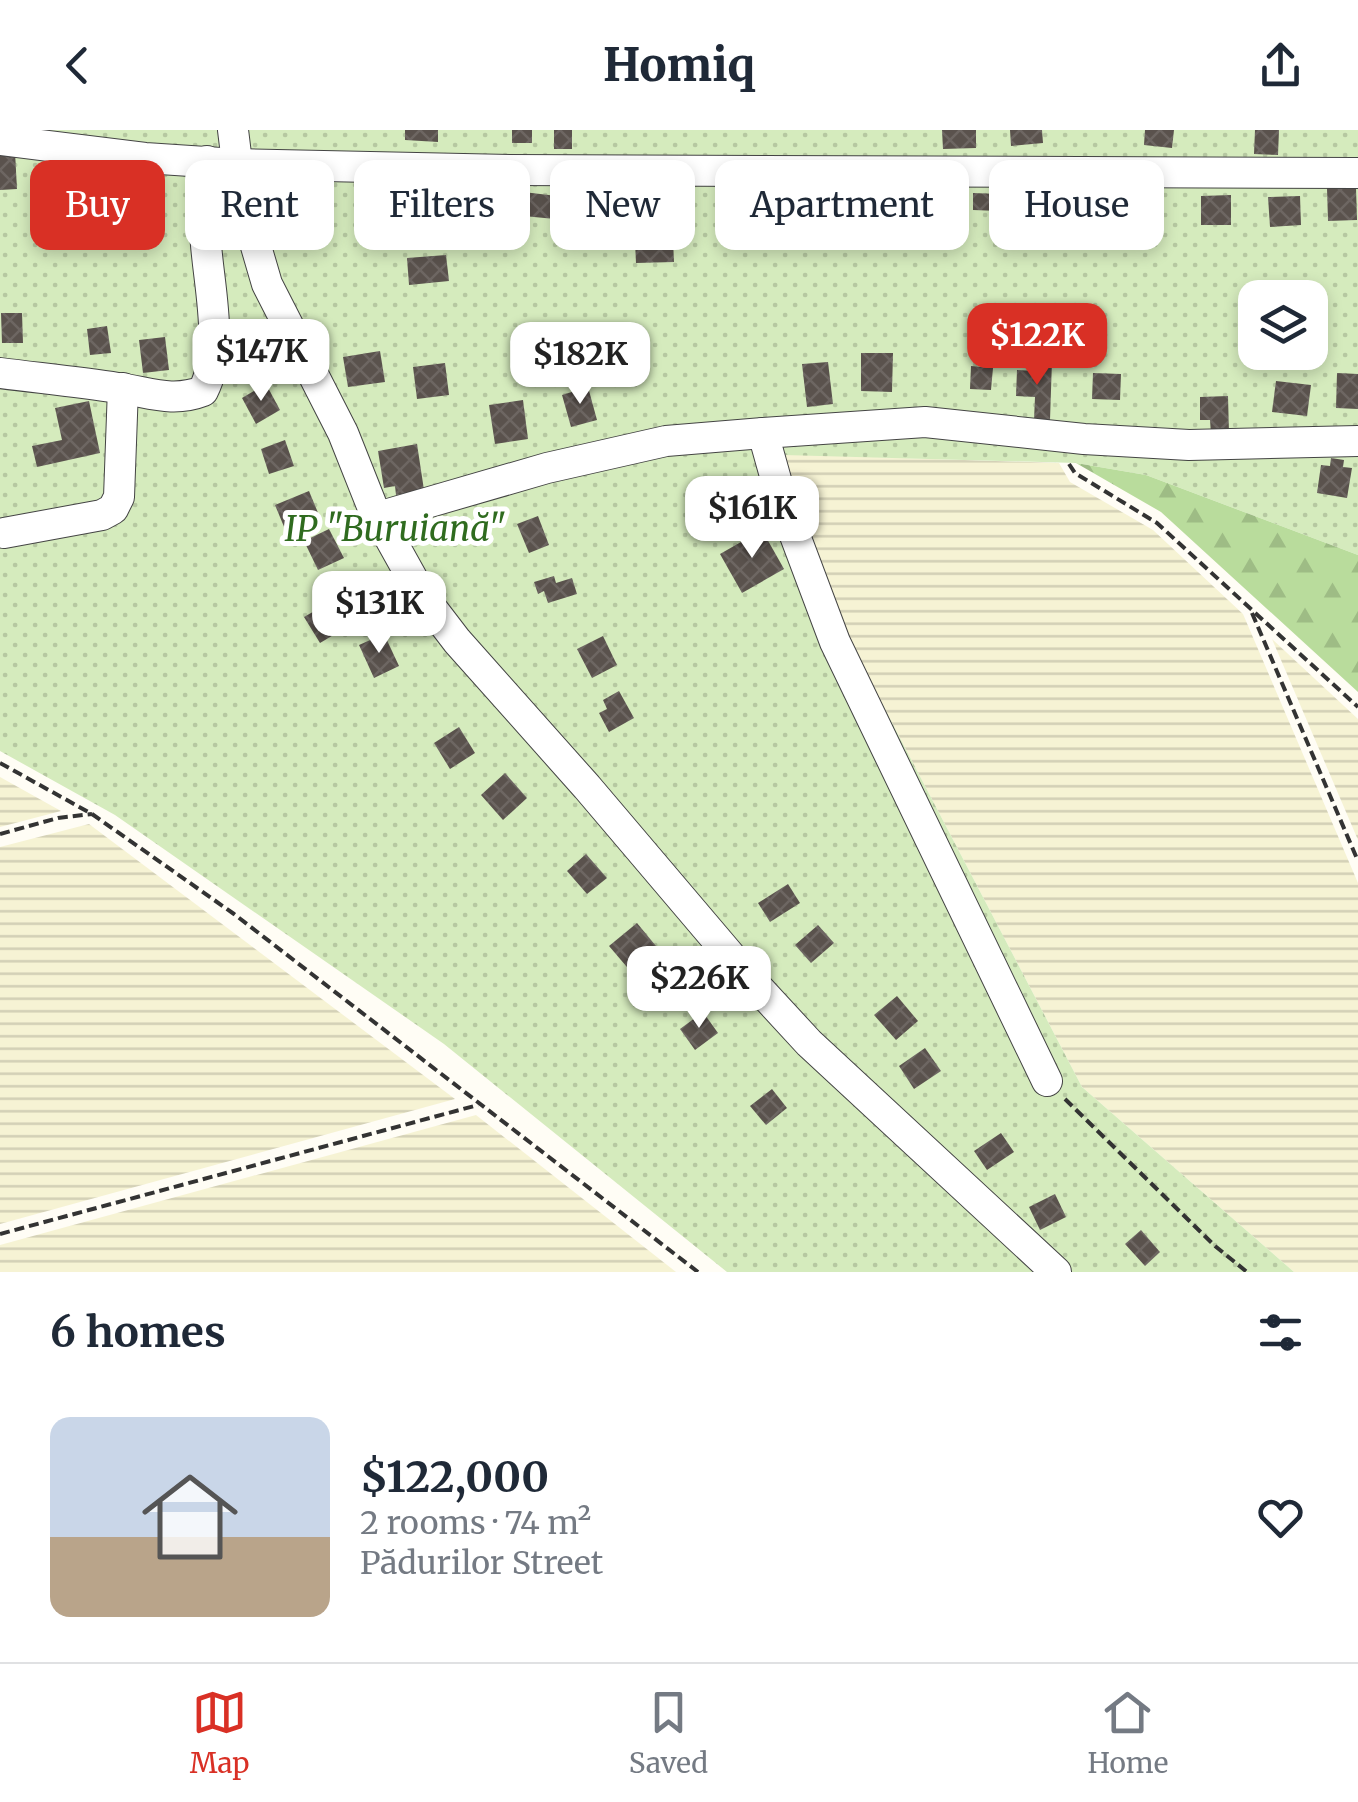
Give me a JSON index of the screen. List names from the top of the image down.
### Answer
{
  "parks": ["IP \"Buruiană\""],
  "page": {
    "header": "Homiq",
    "chip": [
      "Buy",
      "Rent",
      "Filters",
      "New",
      "Apartment",
      "House"
    ],
    "price": [
      "$122K",
      "$147K",
      "$182K",
      "$161K",
      "$131K",
      "$226K"
    ],
    "heading": "6 homes",
    "list": [
      {
        "name": "$122,000",
        "note": "2 rooms · 74 m² · Pădurilor Street"
      }
    ],
    "tabs": ["Map", "Saved", "Home"]
  }
}
